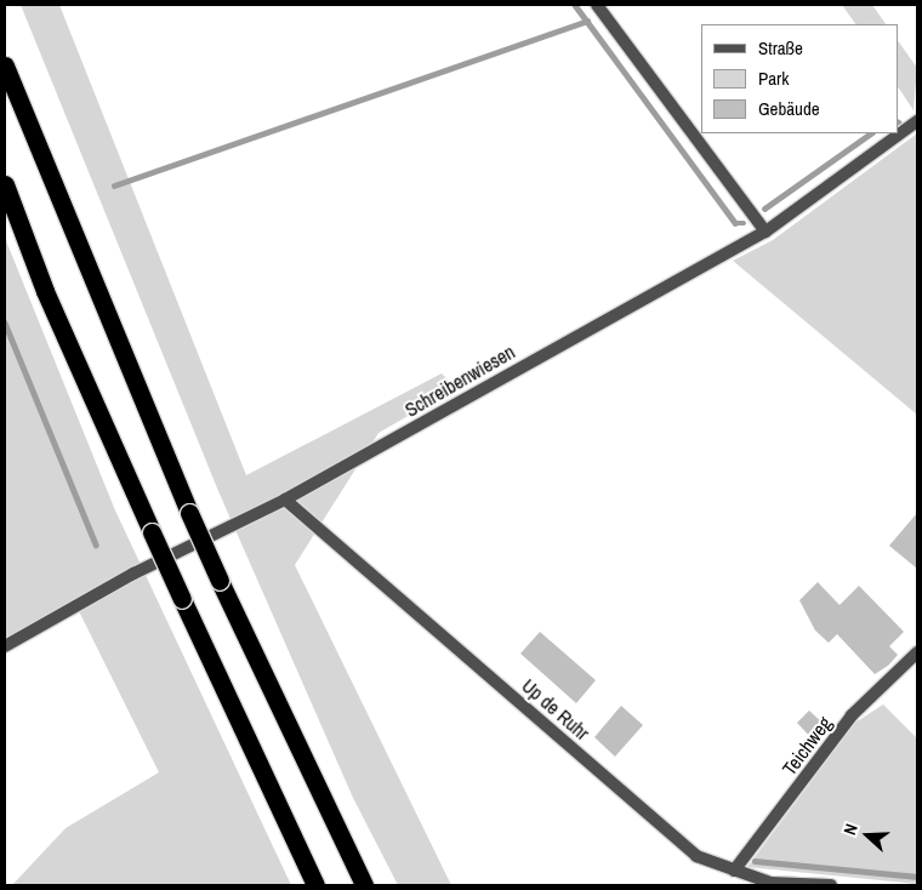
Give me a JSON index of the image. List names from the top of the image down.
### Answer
{
  "streets": {
    "street": ["Schreibenwiesen", "Up de Ruhr", "Teichweg"]
  },
  "crossings": [
    ["Schreibenwiesen", "Up de Ruhr"],
    ["Up de Ruhr", "Teichweg"]
  ],
  "legend": ["Straße", "Park", "Gebäude"],
  "north": "left"
}
